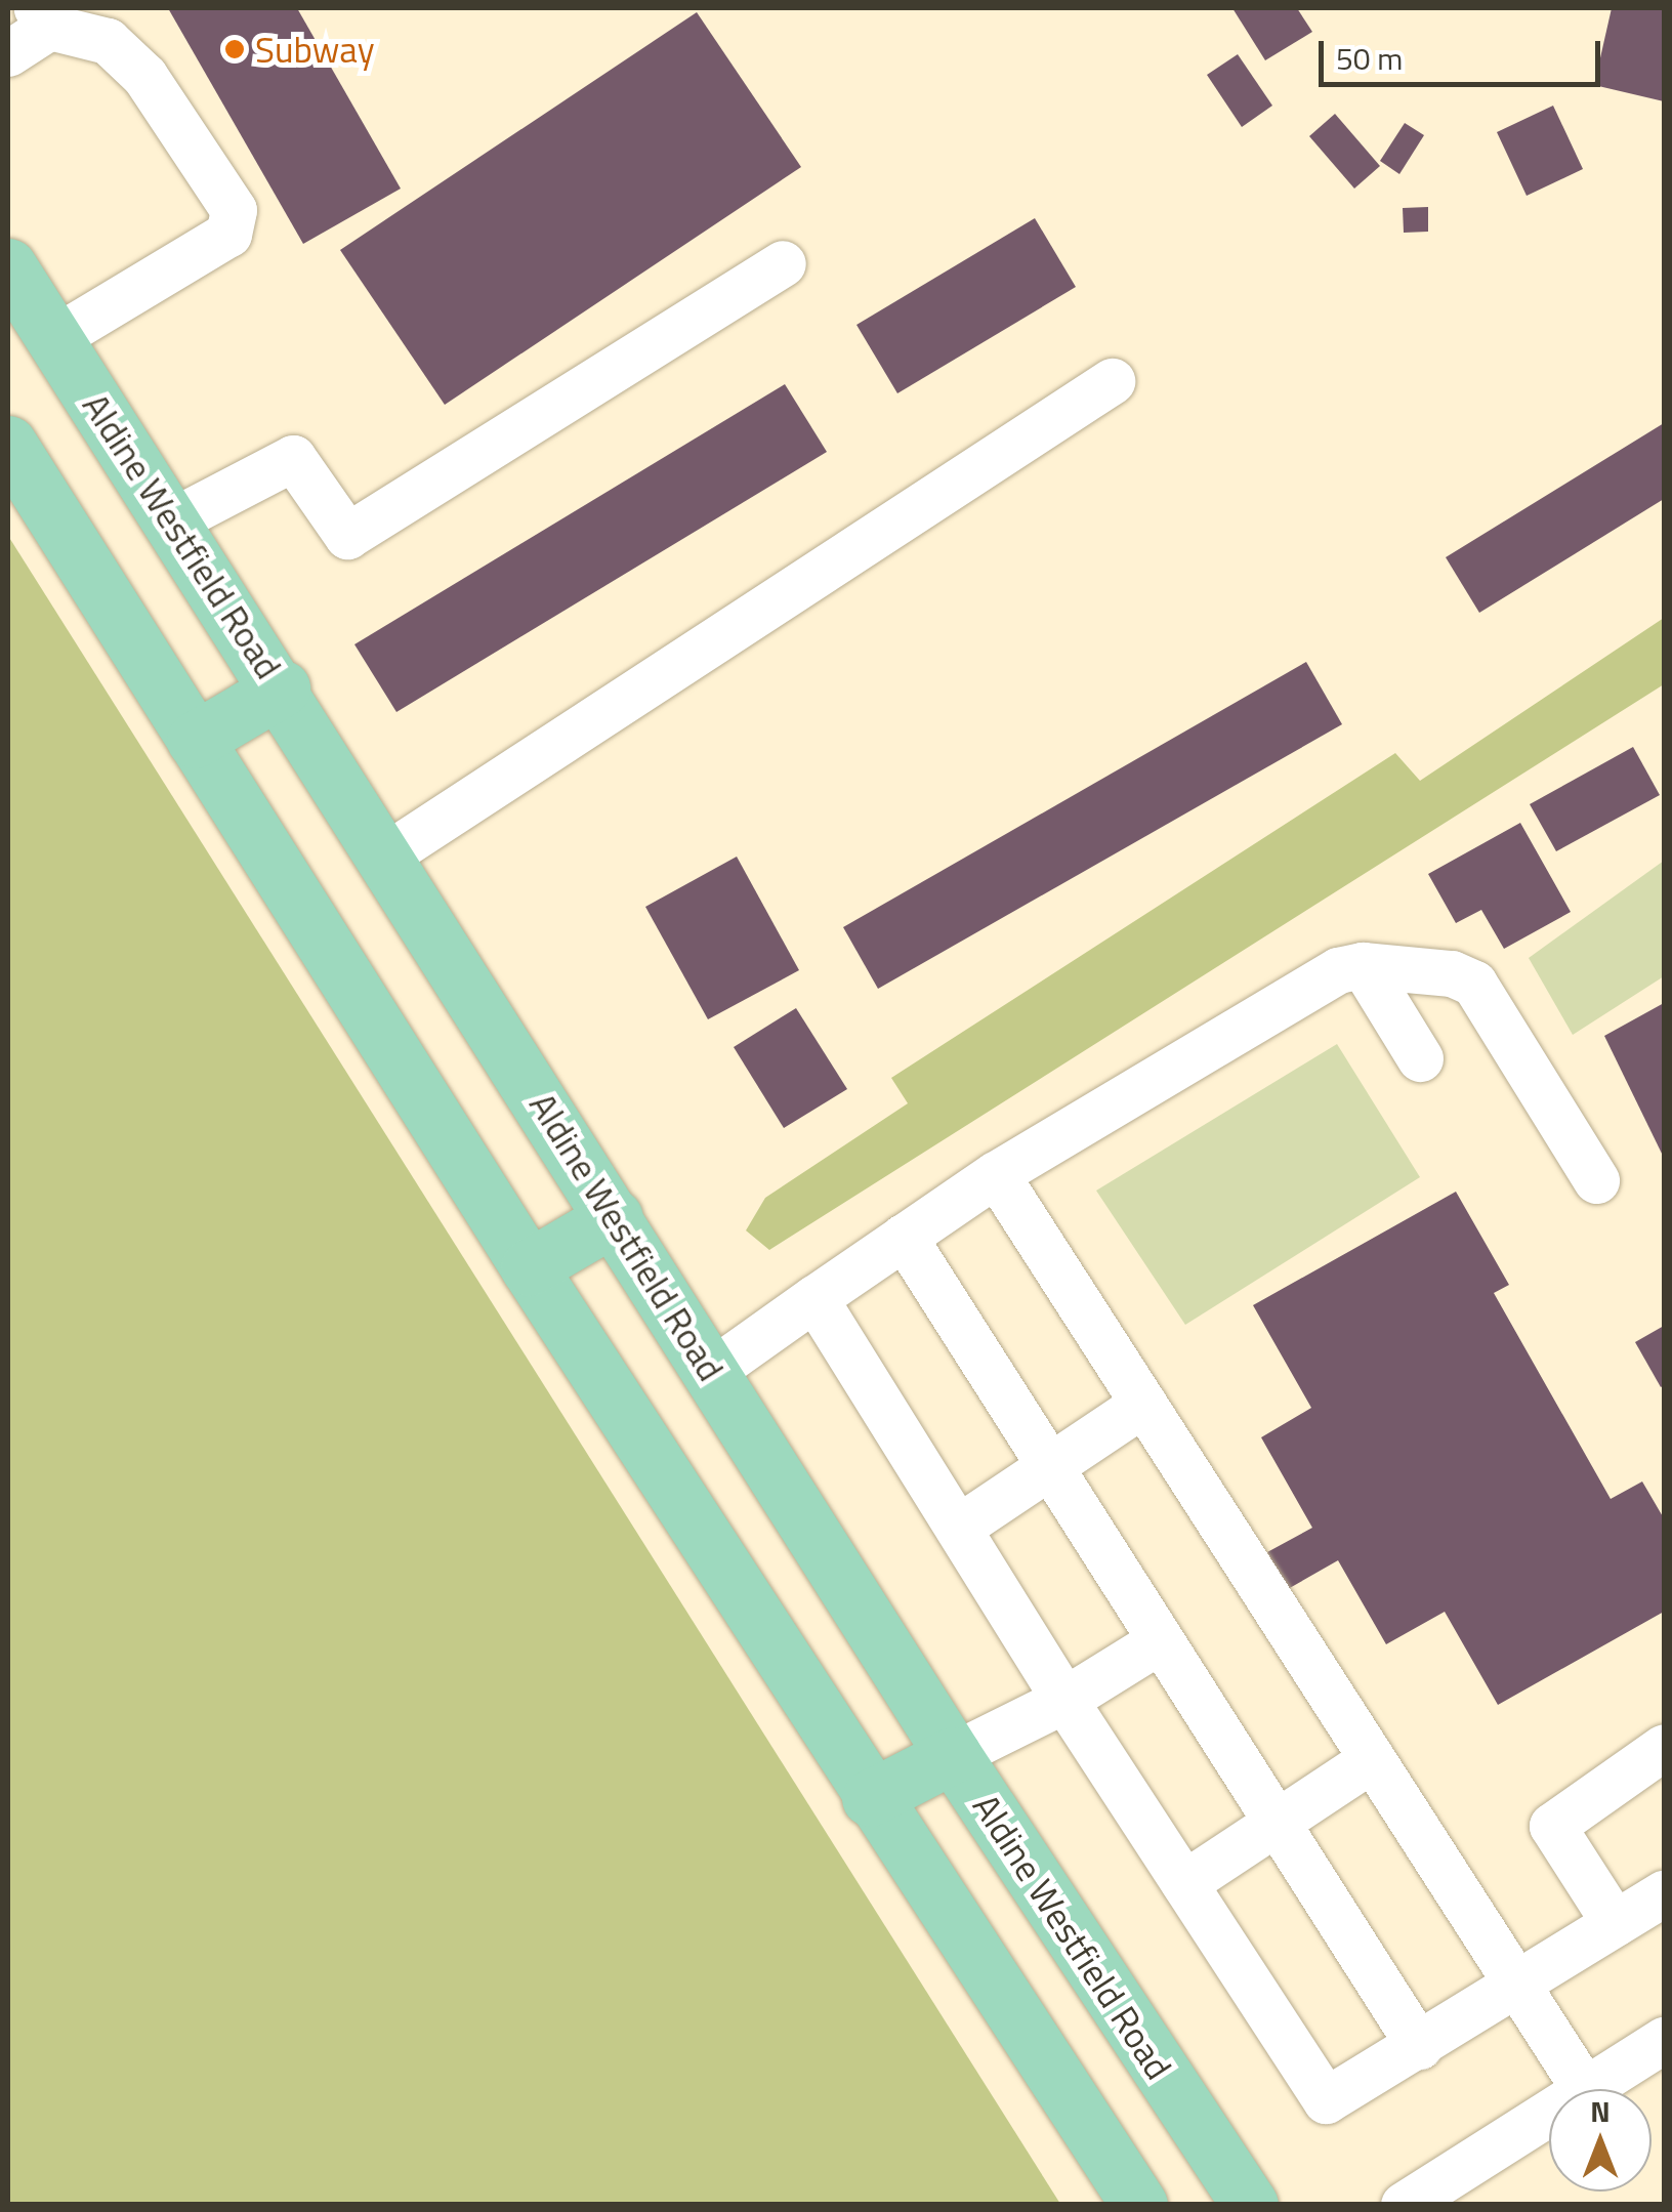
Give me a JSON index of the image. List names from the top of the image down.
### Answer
{
  "streets": {
    "main road": ["Aldine Westfield Road"]
  },
  "places": ["Subway"],
  "scale_bar": "50 m",
  "north": "top"
}
